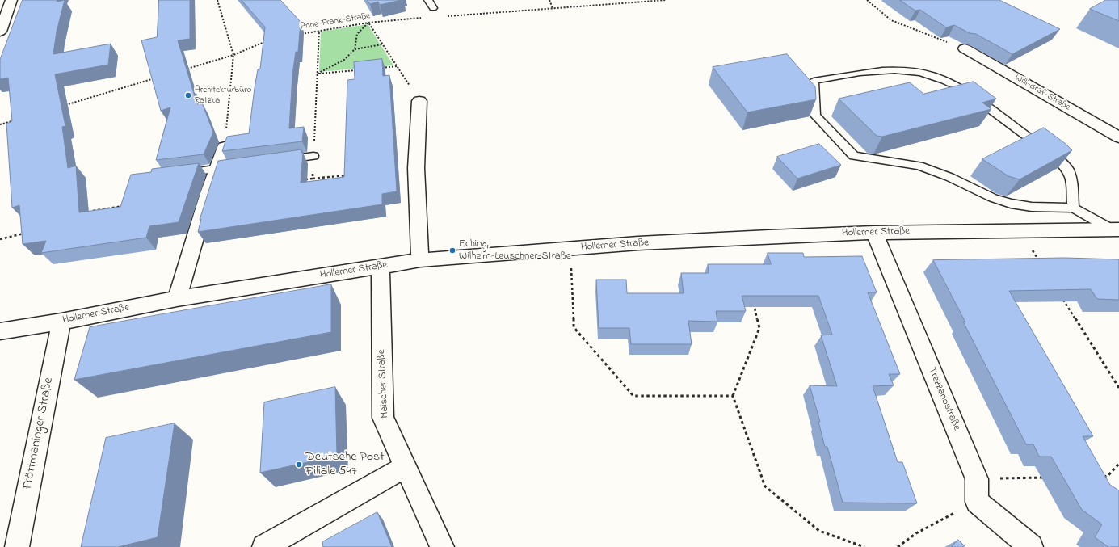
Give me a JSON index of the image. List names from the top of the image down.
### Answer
{
  "streets": {
    "street": [
      "Willi-Graf-Straße",
      "Hollerner Straße",
      "Maischer Straße",
      "Trezzanostraße",
      "Fröttmaninger Straße"
    ],
    "path": ["Anne-Frank-Straße"]
  },
  "crossings": [
    ["Hollerner Straße", "Maischer Straße"],
    ["Hollerner Straße", "Trezzanostraße"],
    ["Hollerner Straße", "Fröttmaninger Straße"]
  ],
  "places": ["Architekturbüro Ratzka", "Eching, Wilhelm-Leuschner-Straße", "Deutsche Post Filiale 547"]
}
